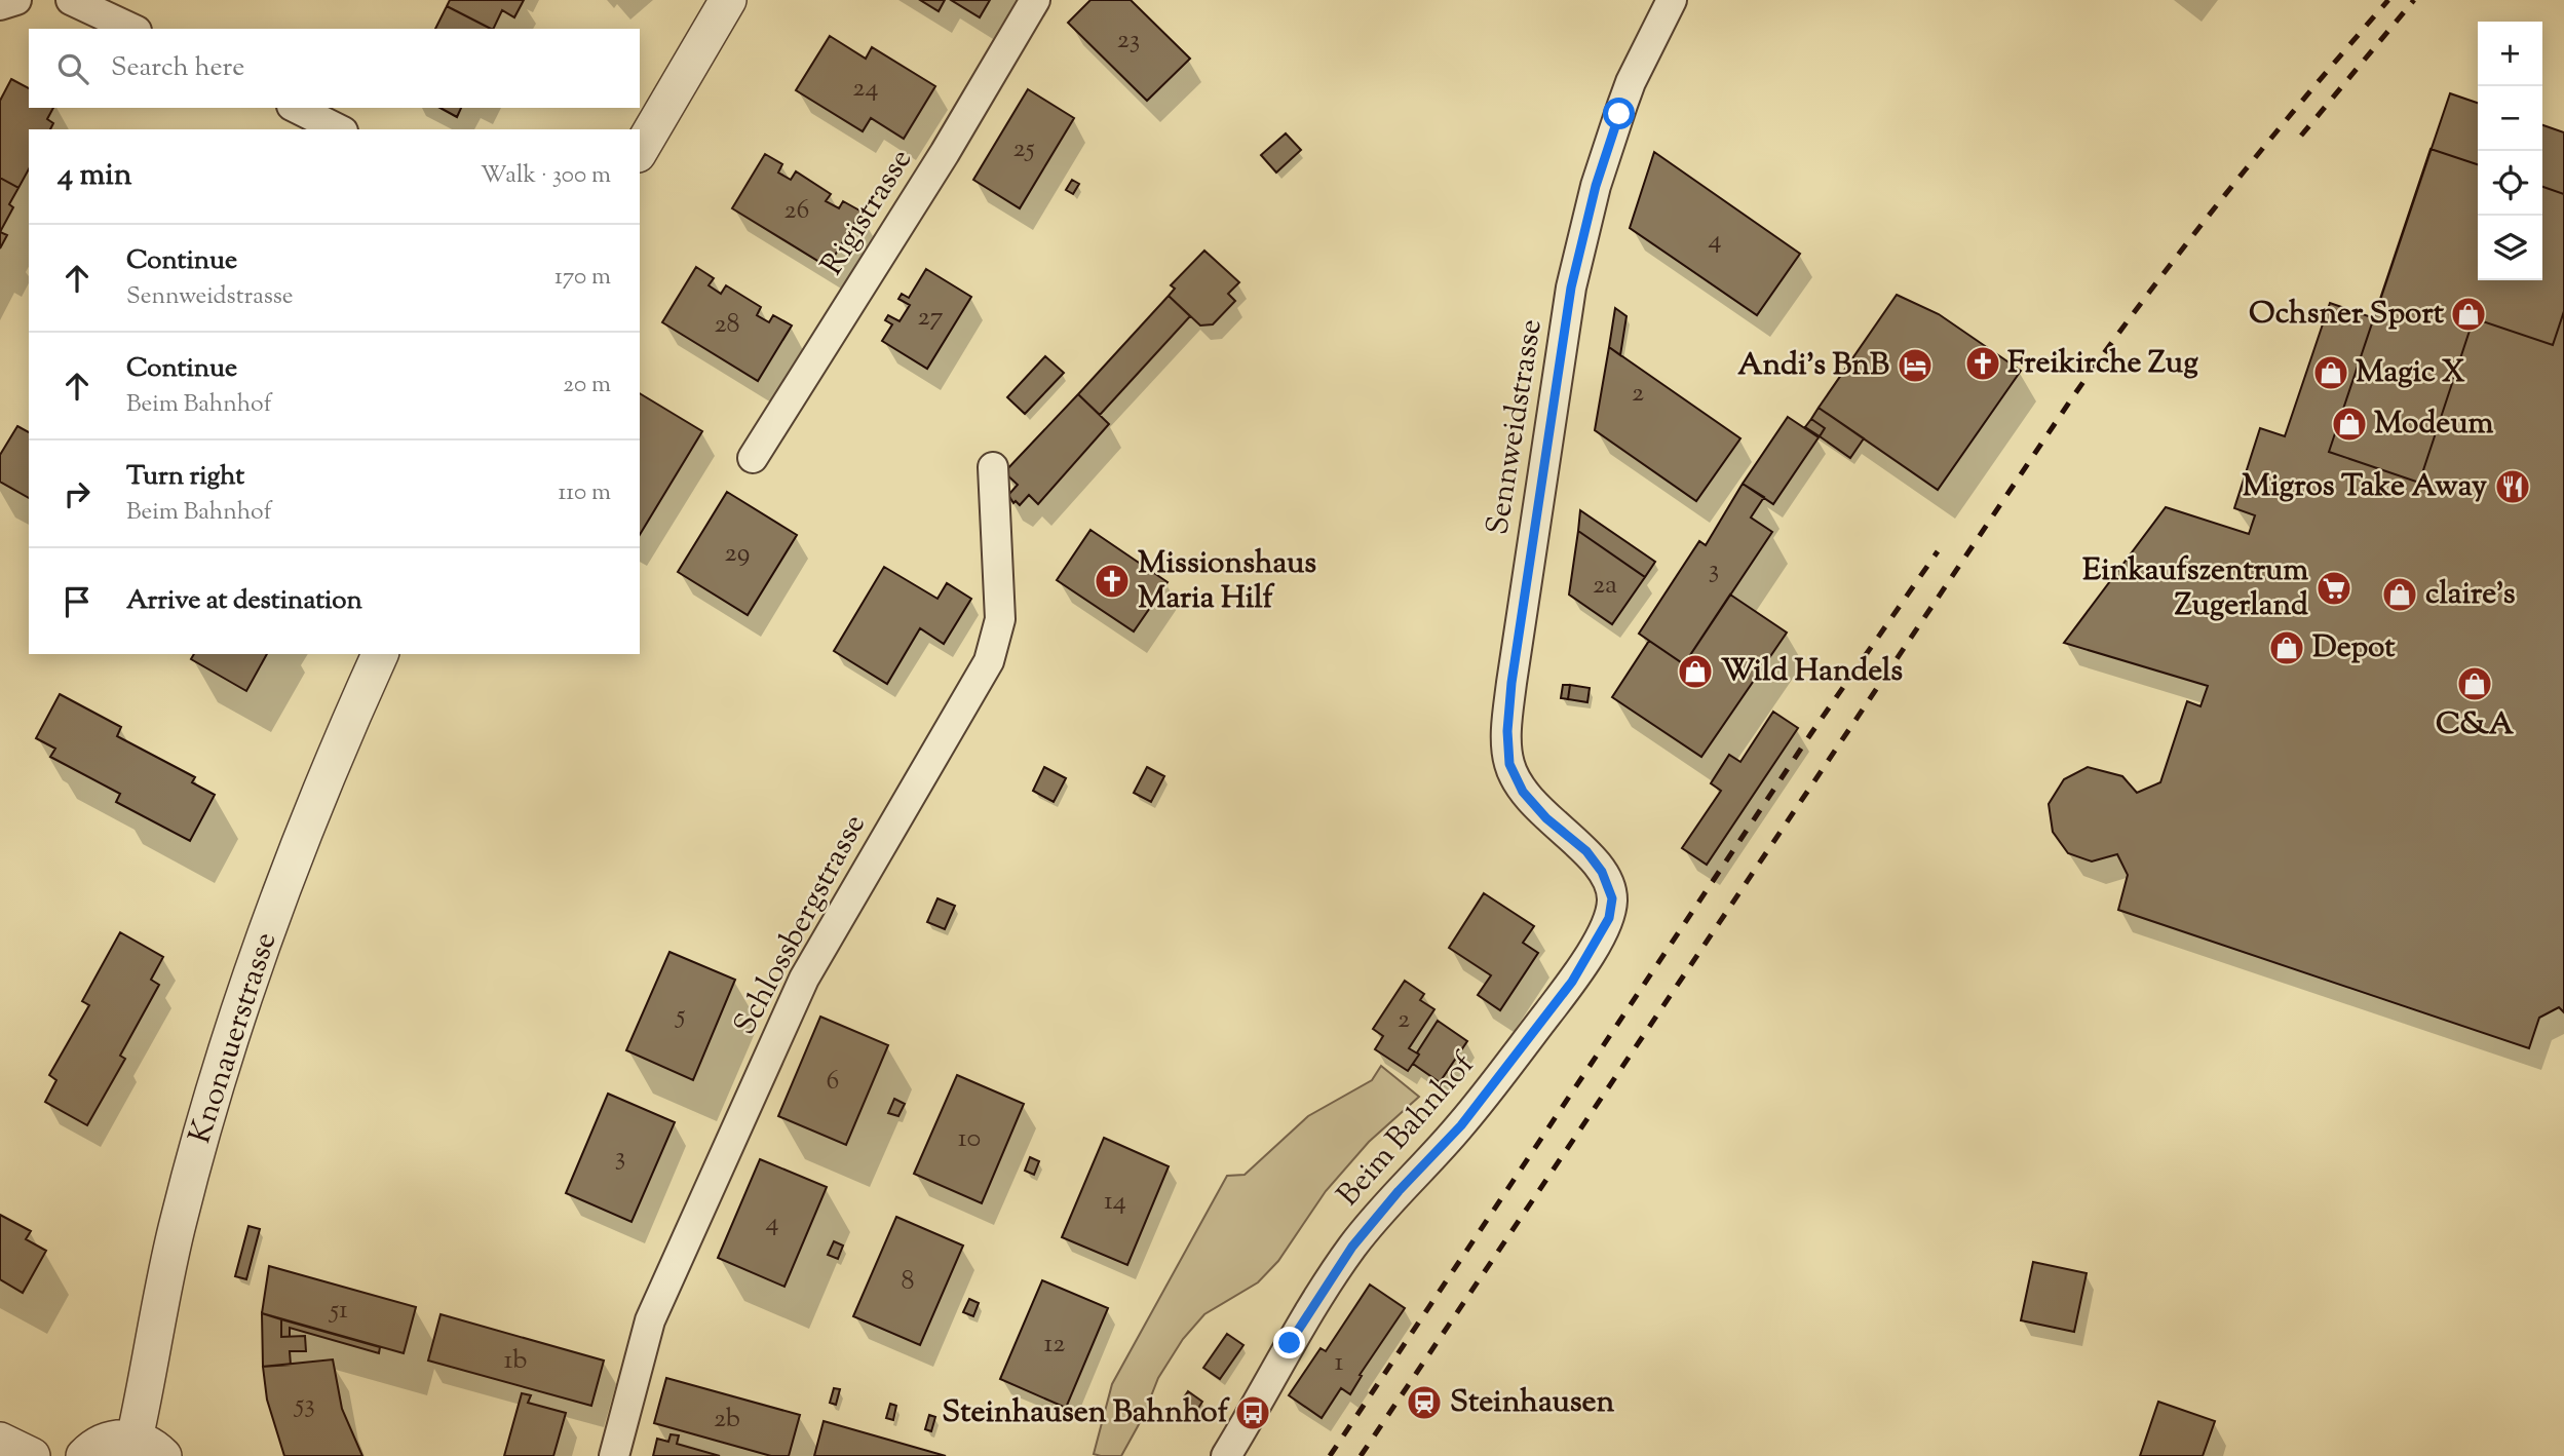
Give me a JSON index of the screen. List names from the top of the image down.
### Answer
{
  "streets": {
    "street": [
      "Rigistrasse",
      "Sennweidstrasse",
      "Schlossbergstrasse",
      "Knonauerstrasse",
      "Beim Bahnhof"
    ]
  },
  "crossings": [
    ["Sennweidstrasse", "Beim Bahnhof"]
  ],
  "places": {
    "shop": [
      "Ochsner Sport",
      "Magic X",
      "Modeum",
      "claire's",
      "Depot",
      "Wild Handels",
      "C&A"
    ],
    "church": ["Freikirche Zug", "Missionshaus Maria Hilf"],
    "hotel": ["Andi's BnB"],
    "restaurant": ["Migros Take Away"],
    "supermarket": ["Einkaufszentrum Zugerland"],
    "station": ["Steinhausen"],
    "bus stop": ["Steinhausen Bahnhof"]
  },
  "house_numbers": [
    "23",
    "24",
    "25",
    "26",
    "4",
    "27",
    "28",
    "2",
    "29",
    "3",
    "2a",
    "5",
    "2",
    "6",
    "10",
    "3",
    "14",
    "4",
    "8",
    "51",
    "12",
    "1b",
    "1",
    "53",
    "2b"
  ],
  "page": {
    "map_buttons": ["+", "−"],
    "search": "Search here",
    "heading": ["4 min", "Walk · 300 m"],
    "list": [
      ["Continue", "Sennweidstrasse", "170 m"],
      ["Continue", "Beim Bahnhof", "20 m"],
      ["Turn right", "Beim Bahnhof", "110 m"],
      "Arrive at destination"
    ]
  }
}
